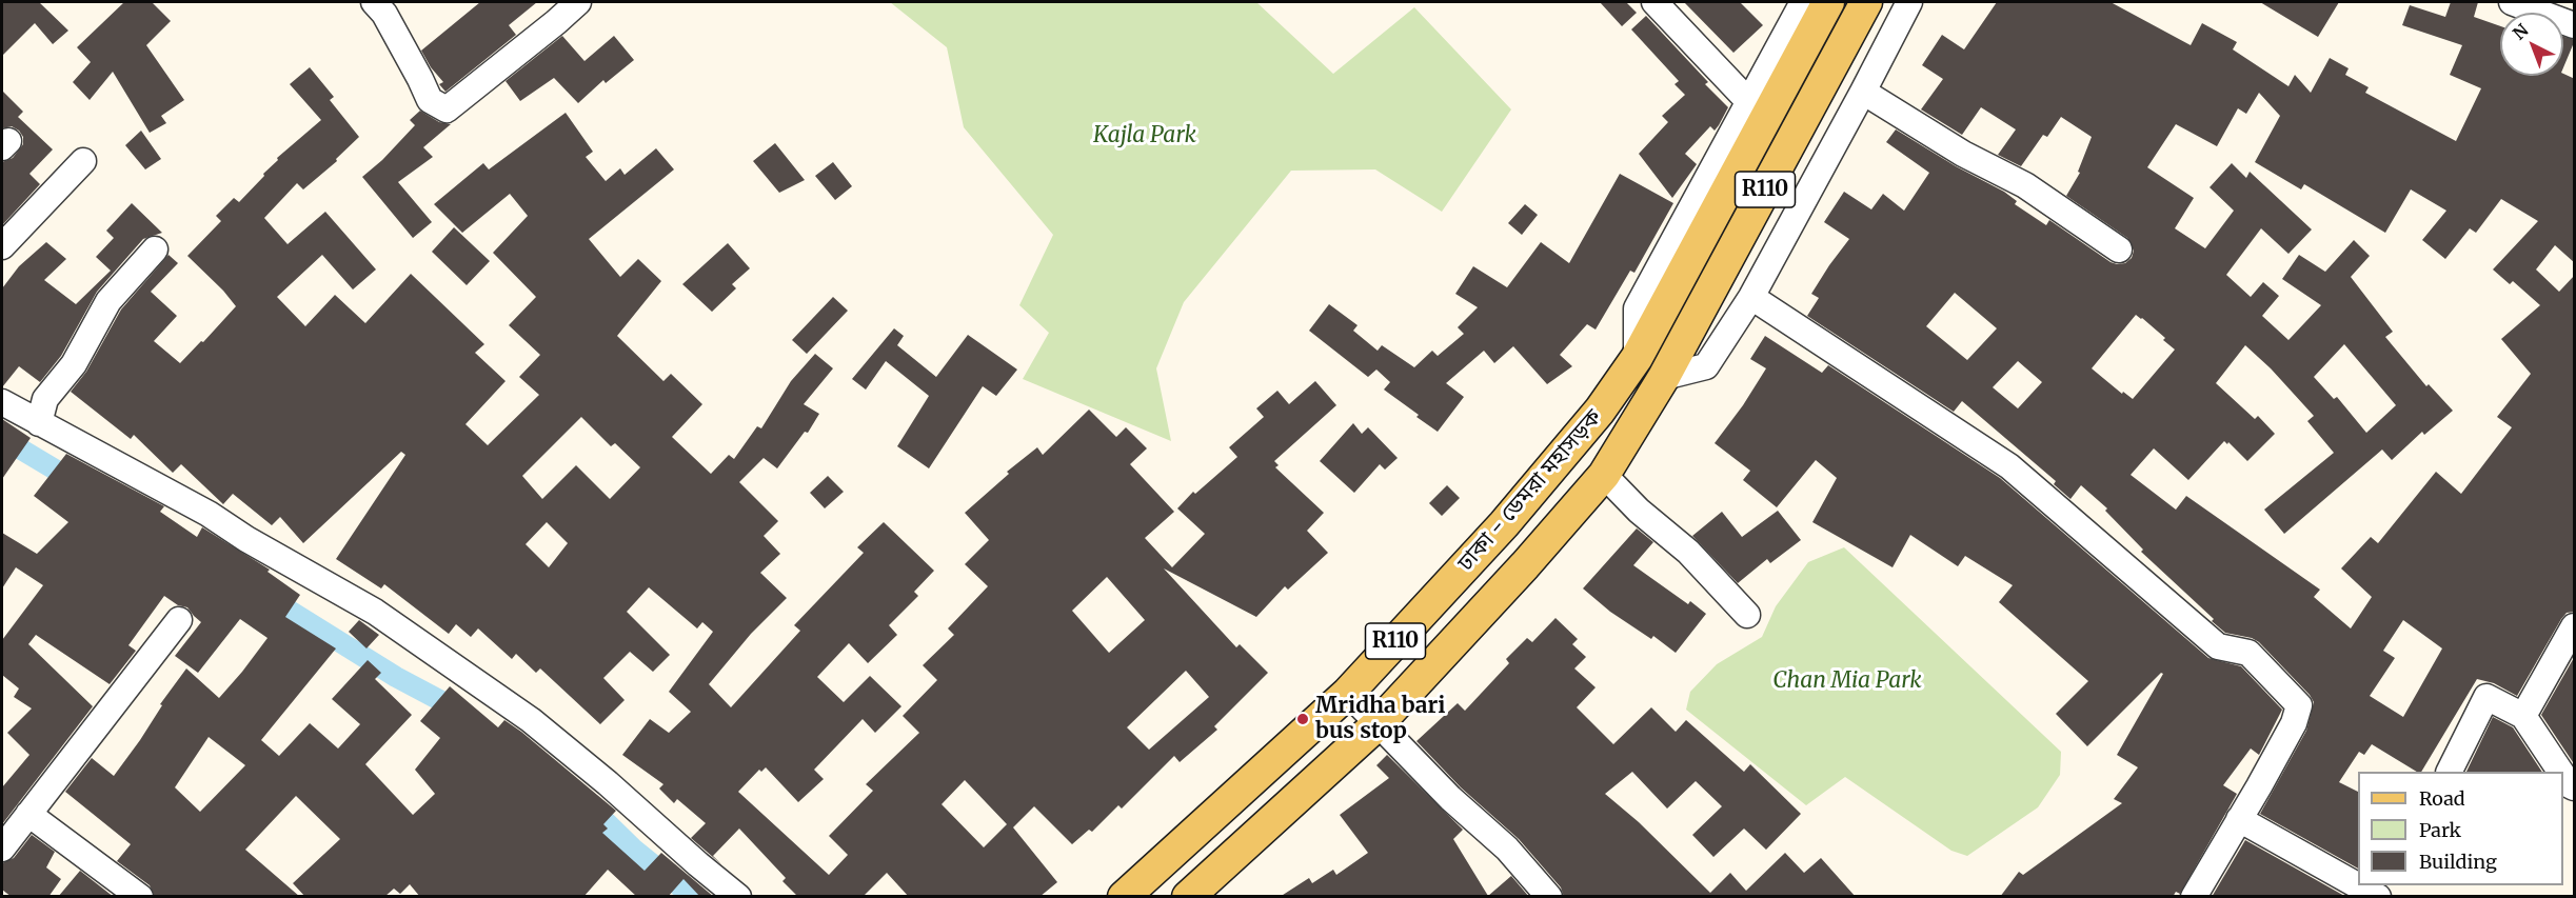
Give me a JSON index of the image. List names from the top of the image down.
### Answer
{
  "streets": {
    "main road": ["R110", "ঢাকা - ডেমরা মহাসড়ক"]
  },
  "parks": ["Kajla Park", "Chan Mia Park"],
  "places": ["Mridha bari bus stop"],
  "legend": ["Road", "Park", "Building"],
  "north": "top left"
}
